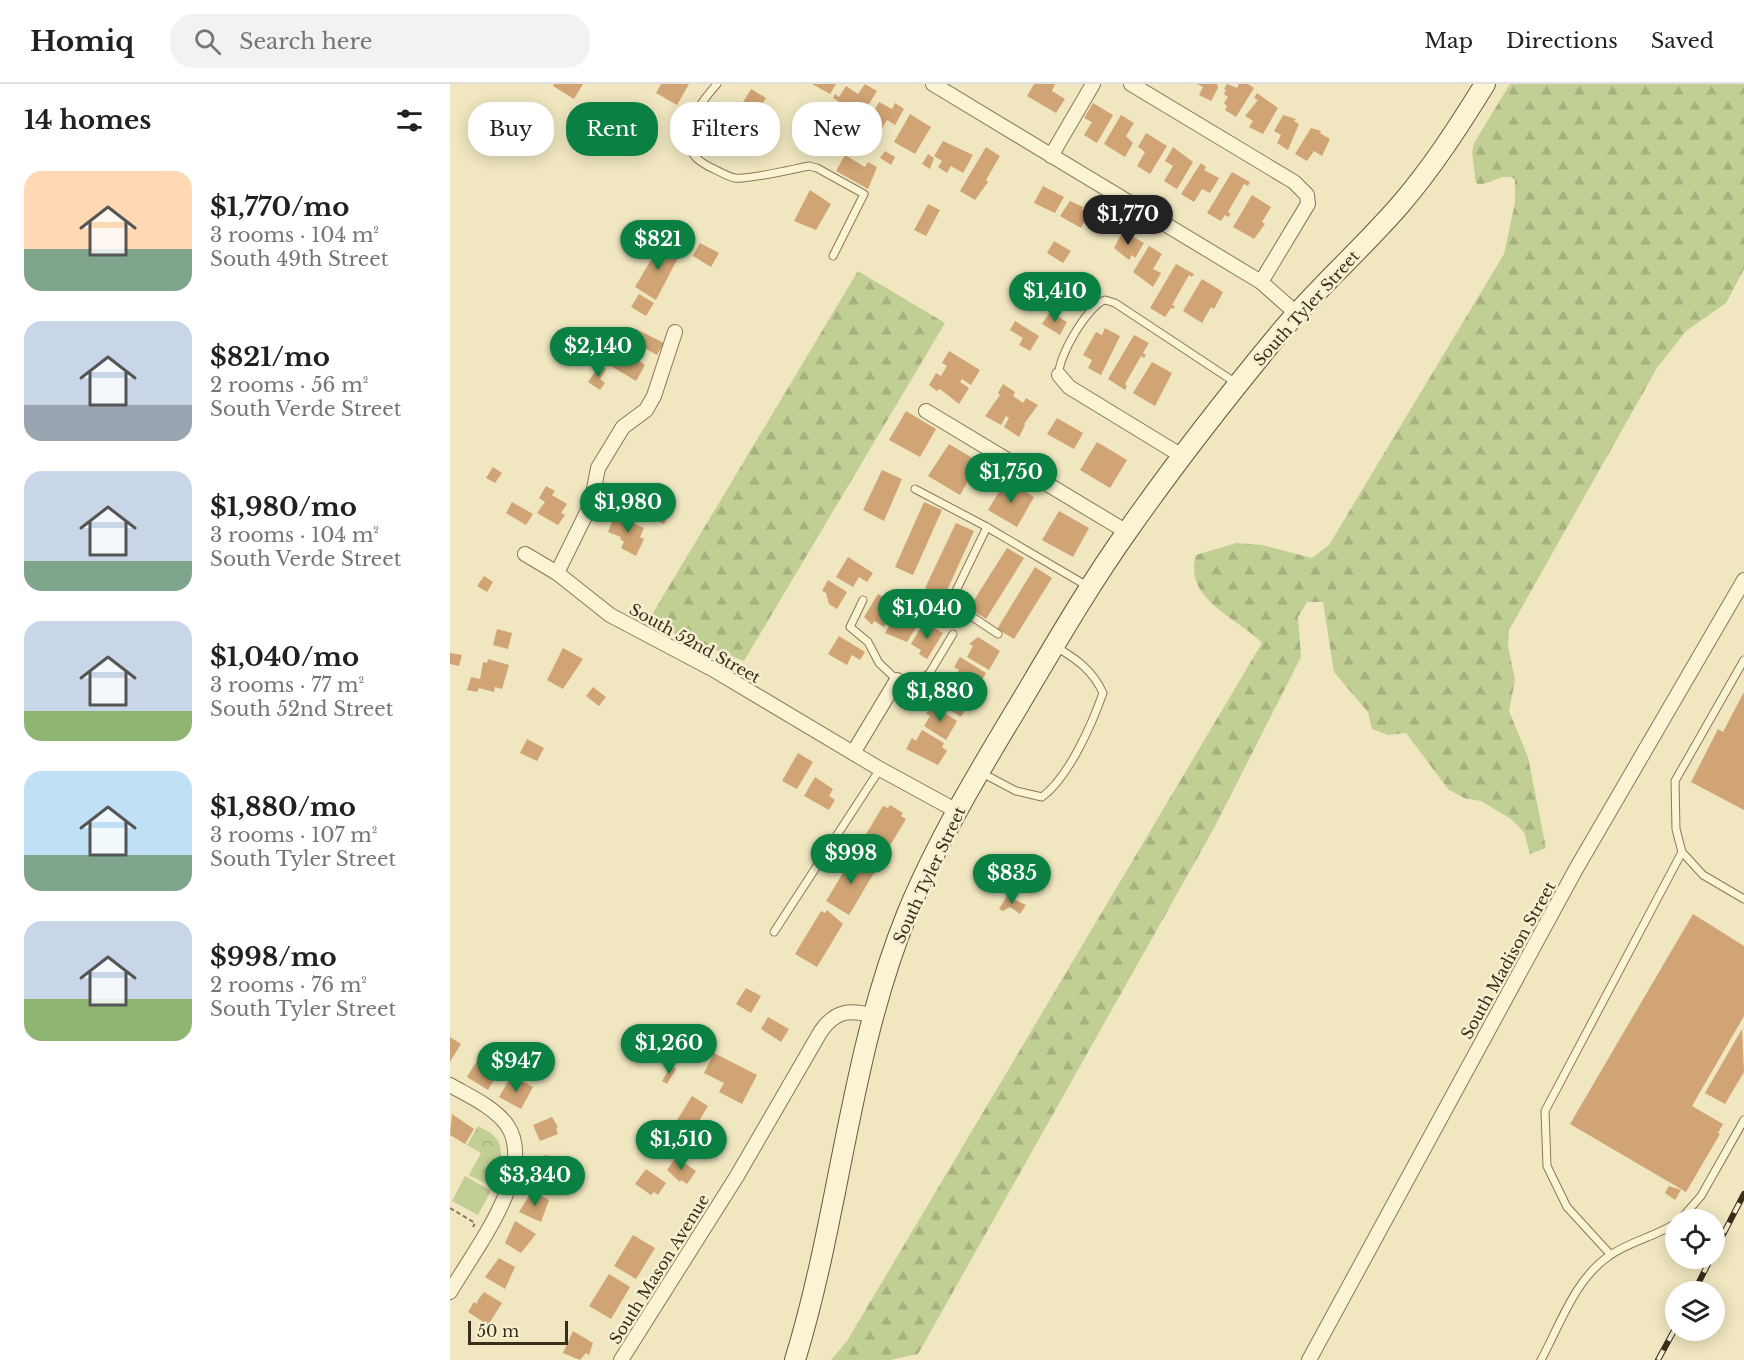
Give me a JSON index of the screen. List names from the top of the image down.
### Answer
{
  "streets": {
    "main road": ["South Tyler Street"],
    "street": ["South 52nd Street", "South Madison Street", "South Mason Avenue"]
  },
  "crossings": [
    ["South Tyler Street", "South 52nd Street"],
    ["South Tyler Street", "South Mason Avenue"]
  ],
  "scale_bar": "50 m",
  "page": {
    "header": "Homiq",
    "search": "Search here",
    "nav": ["Map", "Directions", "Saved"],
    "heading": "14 homes",
    "chip": [
      "Buy",
      "Rent",
      "Filters",
      "New"
    ],
    "list": [
      {
        "name": "$1,770/mo",
        "note": "3 rooms · 104 m² · South 49th Street"
      },
      {
        "name": "$821/mo",
        "note": "2 rooms · 56 m² · South Verde Street"
      },
      {
        "name": "$1,980/mo",
        "note": "3 rooms · 104 m² · South Verde Street"
      },
      {
        "name": "$1,040/mo",
        "note": "3 rooms · 77 m² · South 52nd Street"
      },
      {
        "name": "$1,880/mo",
        "note": "3 rooms · 107 m² · South Tyler Street"
      },
      {
        "name": "$998/mo",
        "note": "2 rooms · 76 m² · South Tyler Street"
      }
    ],
    "price": [
      "$1,770",
      "$821",
      "$1,410",
      "$2,140",
      "$1,750",
      "$1,980",
      "$1,040",
      "$1,880",
      "$998",
      "$835",
      "$1,260",
      "$947",
      "$1,510",
      "$3,340"
    ],
    "scale": "50 m"
  }
}
